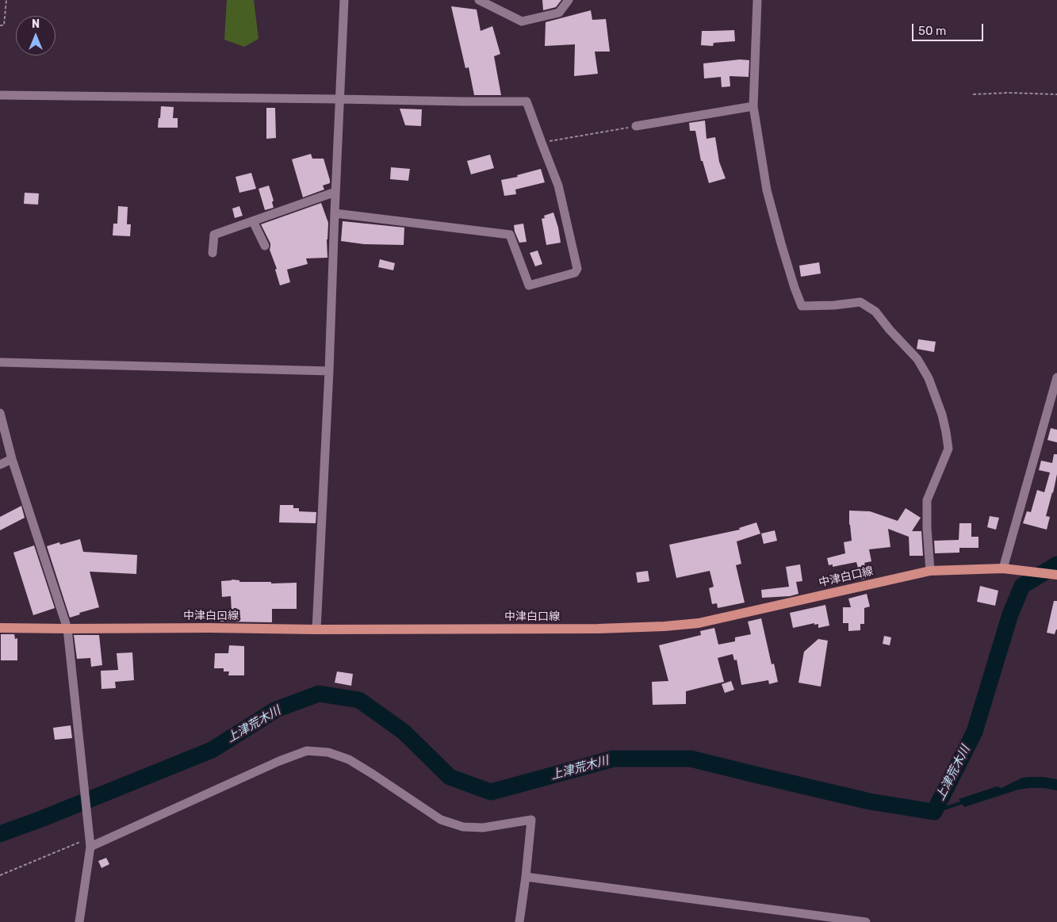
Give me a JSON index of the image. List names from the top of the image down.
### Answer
{
  "streets": {
    "main road": ["中津白口線"]
  },
  "water": ["上津荒木川"],
  "scale_bar": "50 m",
  "north": "top"
}
